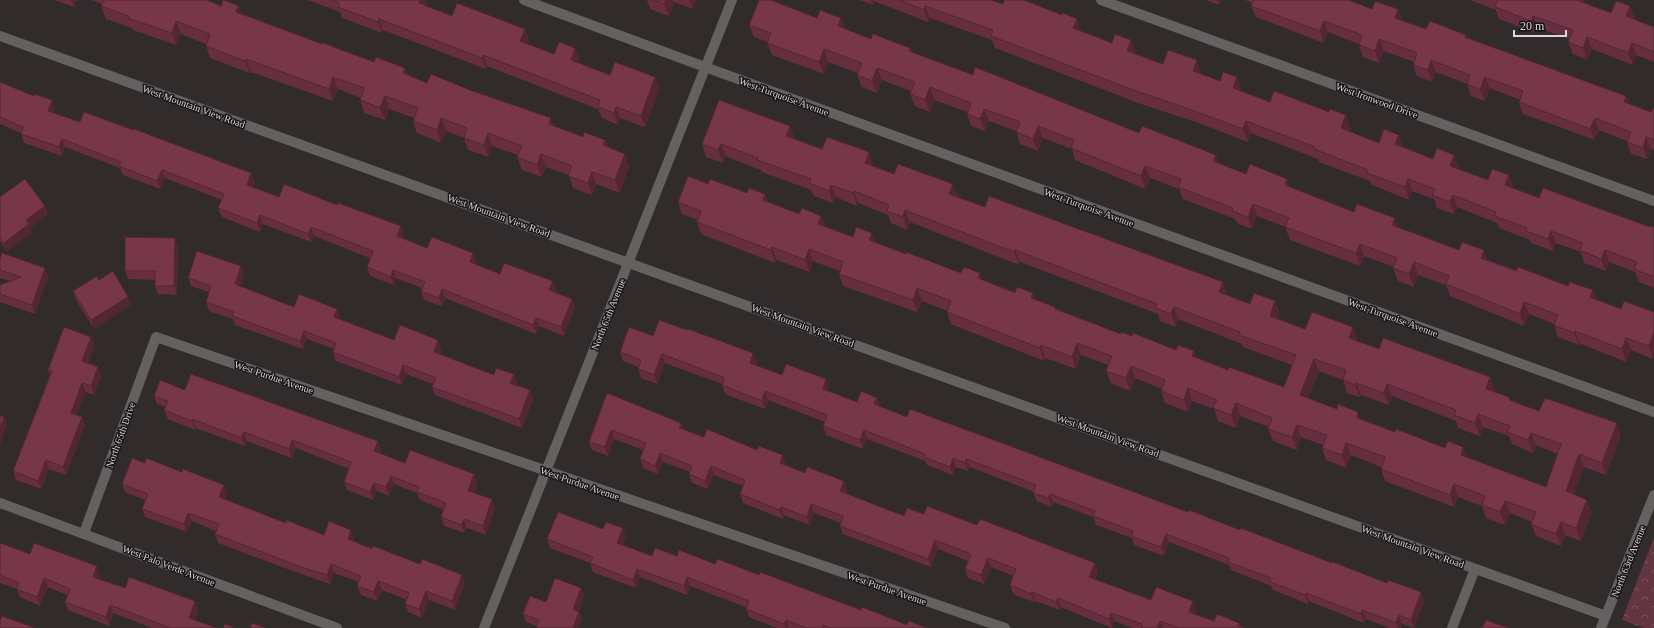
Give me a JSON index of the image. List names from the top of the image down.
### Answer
{
  "streets": {
    "street": [
      "West Turquoise Avenue",
      "West Ironwood Drive",
      "West Mountain View Road",
      "North 65th Avenue",
      "West Purdue Avenue",
      "North 65th Drive",
      "North 63rd Avenue",
      "West Palo Verde Avenue"
    ]
  },
  "crossings": [
    ["West Turquoise Avenue", "North 65th Avenue"],
    ["West Mountain View Road", "North 65th Avenue"],
    ["West Mountain View Road", "North 63rd Avenue"],
    ["North 65th Avenue", "West Purdue Avenue"],
    ["West Purdue Avenue", "North 65th Drive"],
    ["North 65th Drive", "West Palo Verde Avenue"]
  ],
  "scale_bar": "20 m"
}
